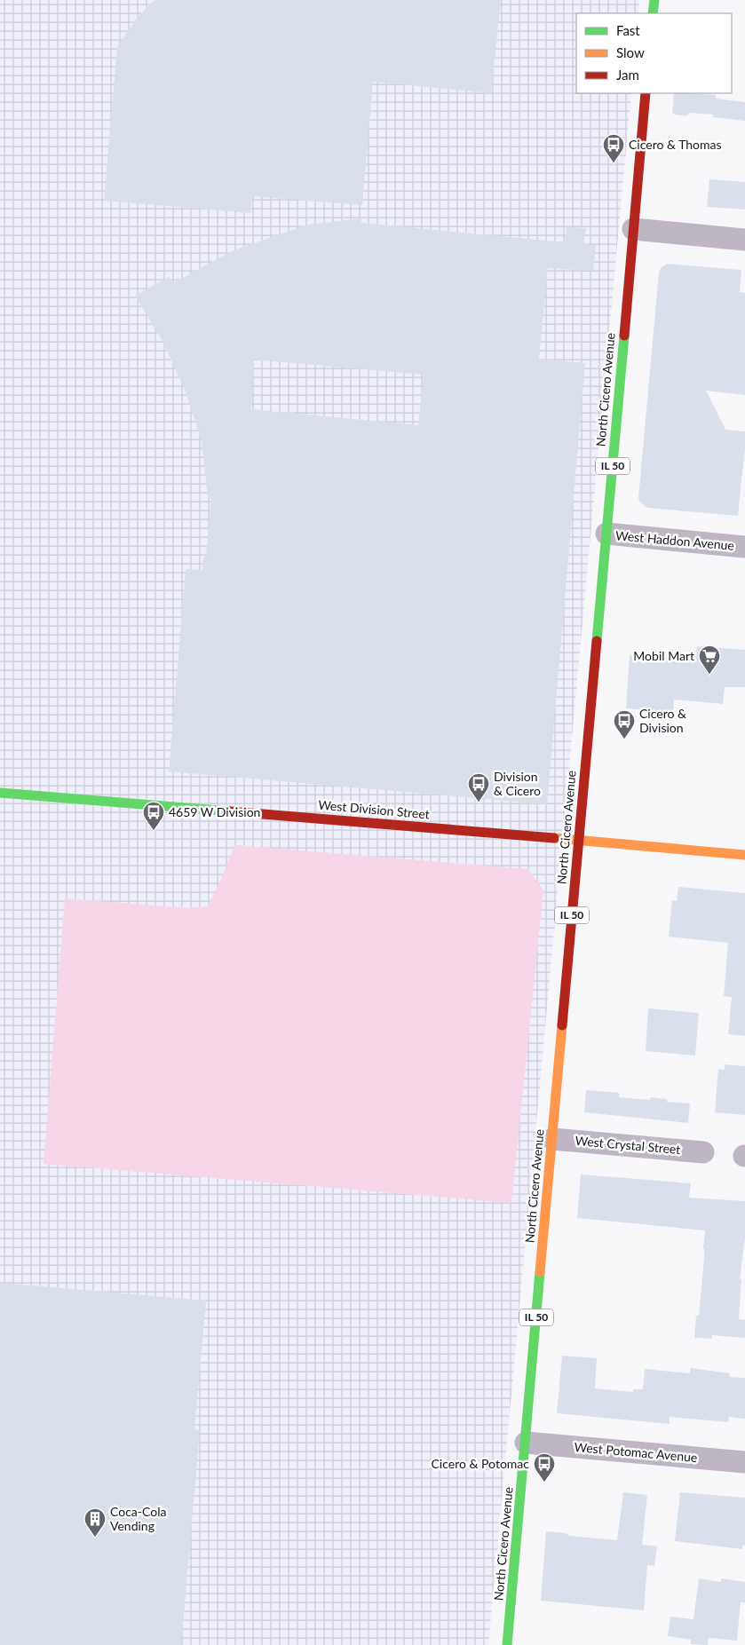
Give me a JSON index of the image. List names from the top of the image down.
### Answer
{
  "streets": {
    "main road": ["North Cicero Avenue", "IL 50", "West Division Street"],
    "street": ["West Haddon Avenue", "West Crystal Street", "West Potomac Avenue"]
  },
  "crossings": [
    ["North Cicero Avenue", "West Haddon Avenue"],
    ["North Cicero Avenue", "West Division Street"],
    ["North Cicero Avenue", "West Crystal Street"],
    ["North Cicero Avenue", "West Potomac Avenue"]
  ],
  "places": {
    "bus stop": [
      "Cicero & Thomas",
      "Cicero & Division",
      "Division & Cicero",
      "4659 W Division",
      "Cicero & Potomac"
    ],
    "supermarket": ["Mobil Mart"],
    "building": ["Coca-Cola Vending"]
  },
  "legend": ["Fast", "Slow", "Jam"]
}
